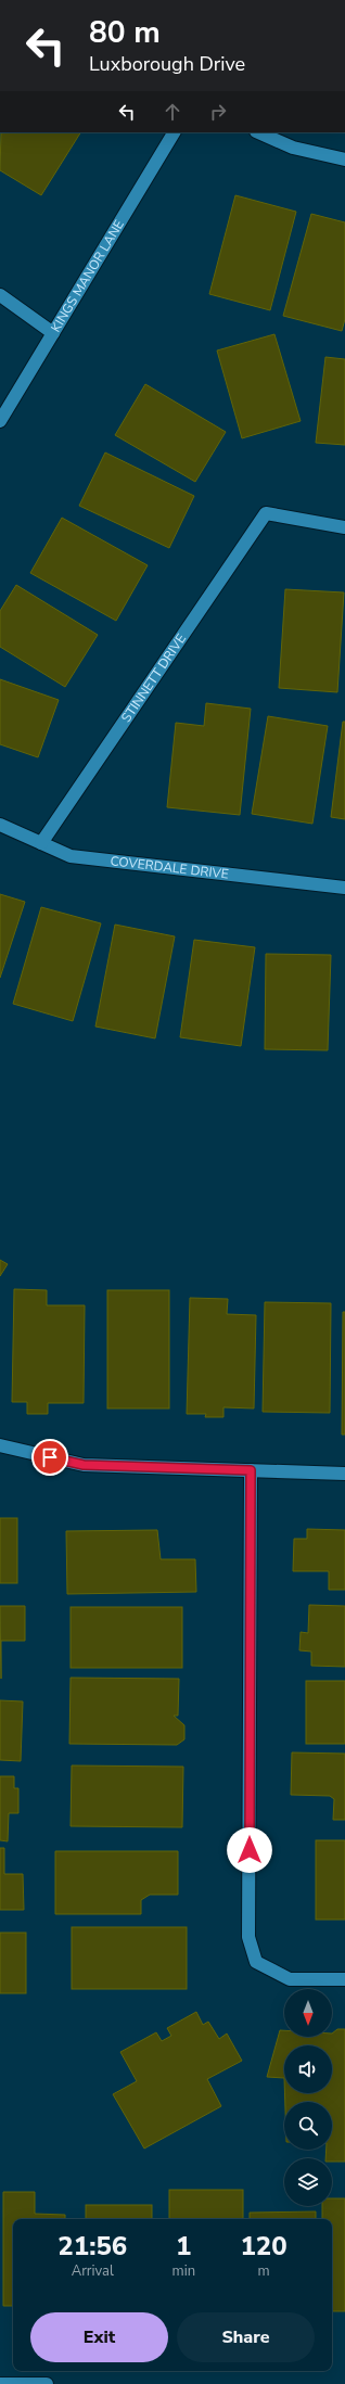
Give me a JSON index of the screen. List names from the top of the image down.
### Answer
{
  "streets": {
    "street": ["KINGS MANOR LANE", "STINNETT DRIVE", "COVERDALE DRIVE"]
  },
  "crossings": [
    ["STINNETT DRIVE", "COVERDALE DRIVE"]
  ],
  "north": "bottom",
  "page": {
    "turn": ["80 m", "Luxborough Drive"],
    "eta": [
      "21:56",
      "Arrival",
      "1",
      "min",
      "120",
      "m"
    ],
    "buttons": ["Exit", "Share"]
  }
}
